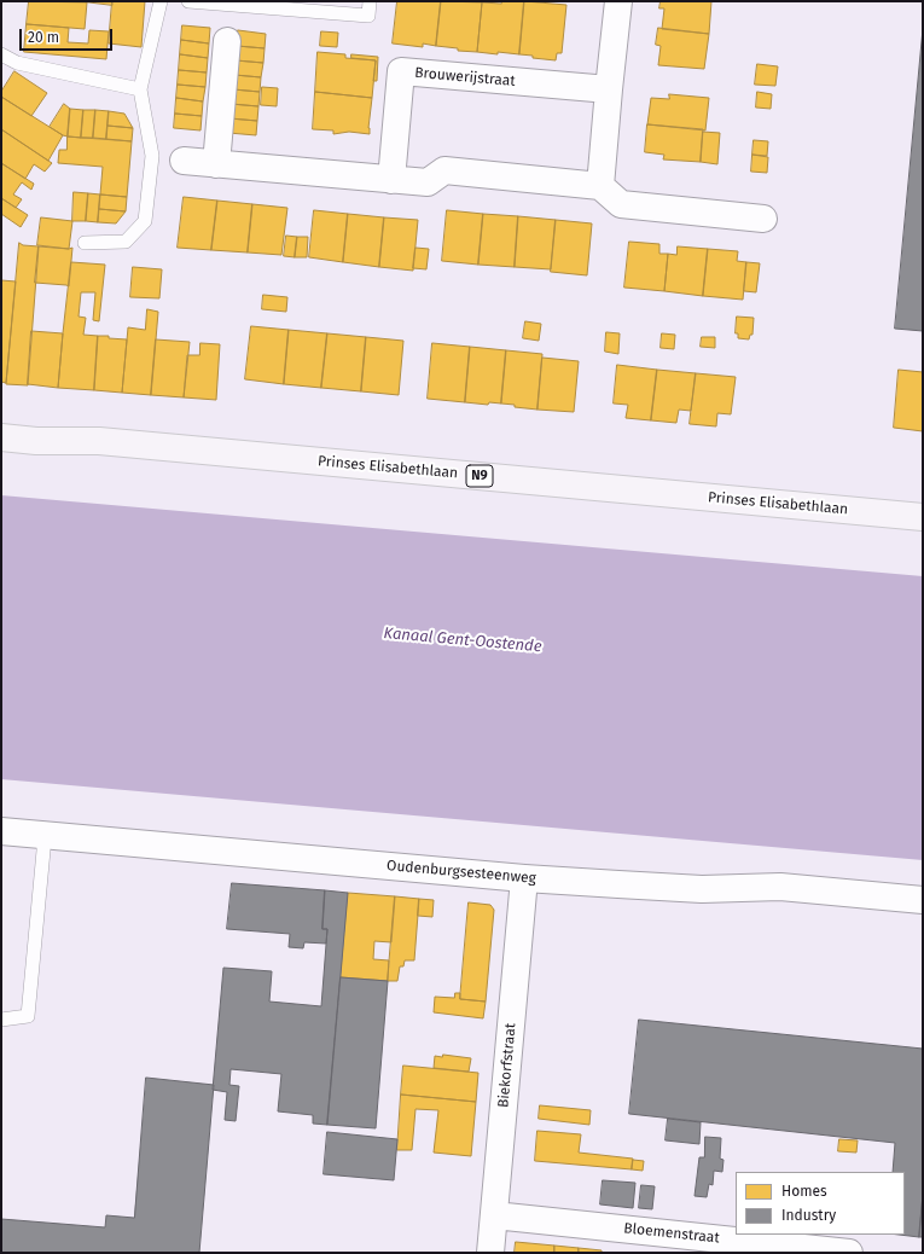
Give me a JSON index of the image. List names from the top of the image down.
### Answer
{
  "streets": {
    "main road": ["Prinses Elisabethlaan", "N9"],
    "street": [
      "Brouwerijstraat",
      "Oudenburgsesteenweg",
      "Biekorfstraat",
      "Bloemenstraat"
    ]
  },
  "crossings": [
    ["Oudenburgsesteenweg", "Biekorfstraat"],
    ["Biekorfstraat", "Bloemenstraat"]
  ],
  "water": ["Kanaal Gent-Oostende"],
  "legend": ["Homes", "Industry"],
  "scale_bar": "20 m"
}
